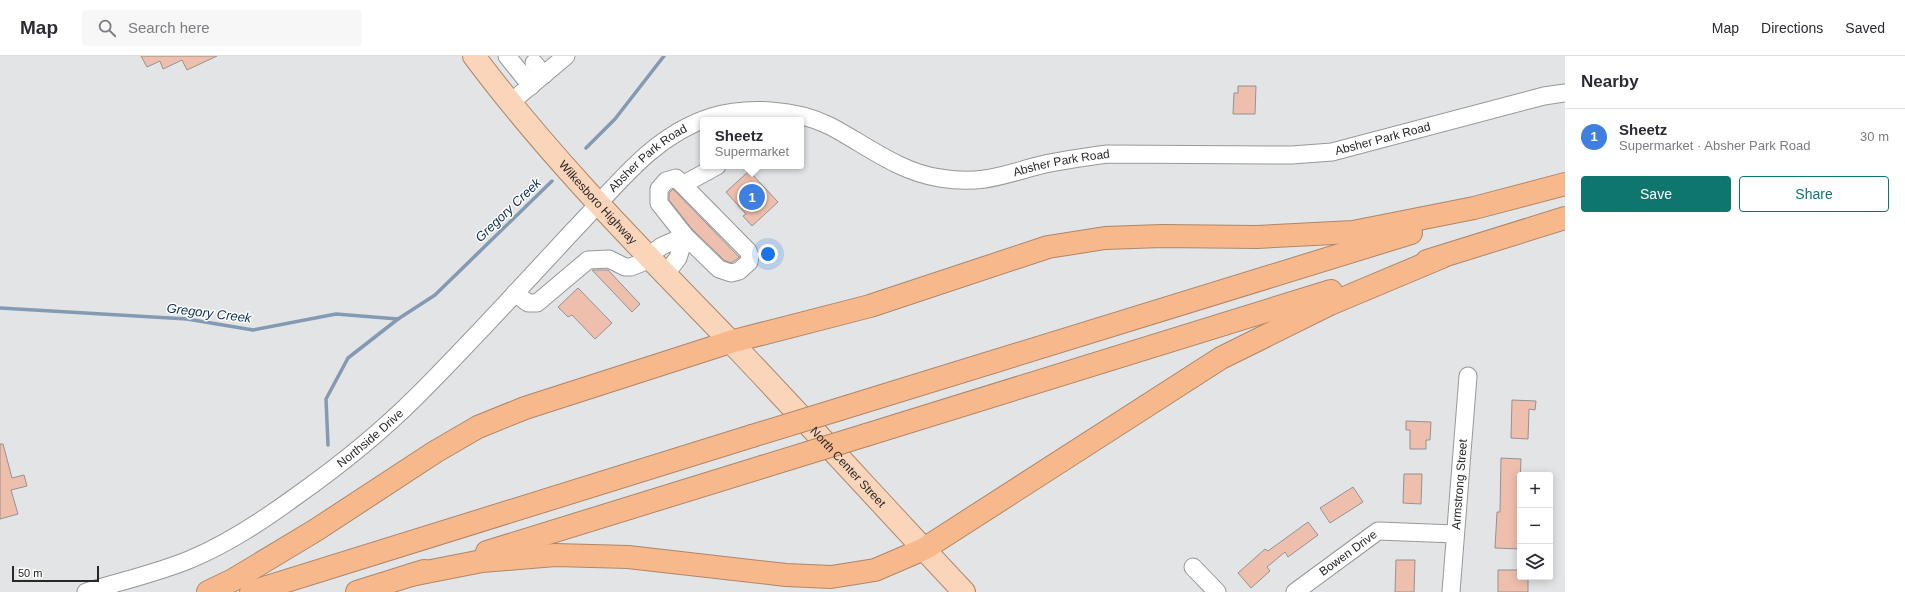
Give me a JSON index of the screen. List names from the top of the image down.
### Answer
{
  "streets": {
    "main road": ["Wilkesboro Highway", "North Center Street"],
    "street": [
      "Absher Park Road",
      "Northside Drive",
      "Armstrong Street",
      "Bowen Drive"
    ]
  },
  "crossings": [
    ["Absher Park Road", "Wilkesboro Highway"],
    ["Absher Park Road", "Northside Drive"],
    ["Wilkesboro Highway", "Northside Drive"],
    ["Wilkesboro Highway", "North Center Street"],
    ["Armstrong Street", "Bowen Drive"]
  ],
  "water": ["Gregory Creek"],
  "scale_bar": "50 m",
  "page": {
    "header": "Map",
    "search": "Search here",
    "nav": ["Map", "Directions", "Saved"],
    "heading": "Nearby",
    "list": [
      {
        "mark": "1",
        "name": "Sheetz",
        "note": "Supermarket · Absher Park Road",
        "value": "30 m"
      }
    ],
    "popup": ["Sheetz", "Supermarket"],
    "buttons": ["Save", "Share"],
    "pins": "1",
    "map_buttons": ["+", "−"],
    "scale": "50 m"
  }
}
